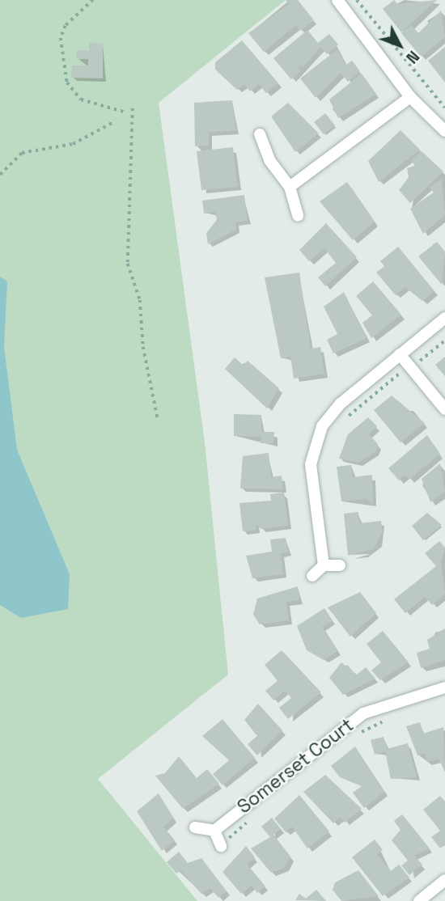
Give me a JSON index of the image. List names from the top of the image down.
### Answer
{
  "streets": {
    "street": ["Somerset Court"]
  },
  "north": "bottom right"
}
